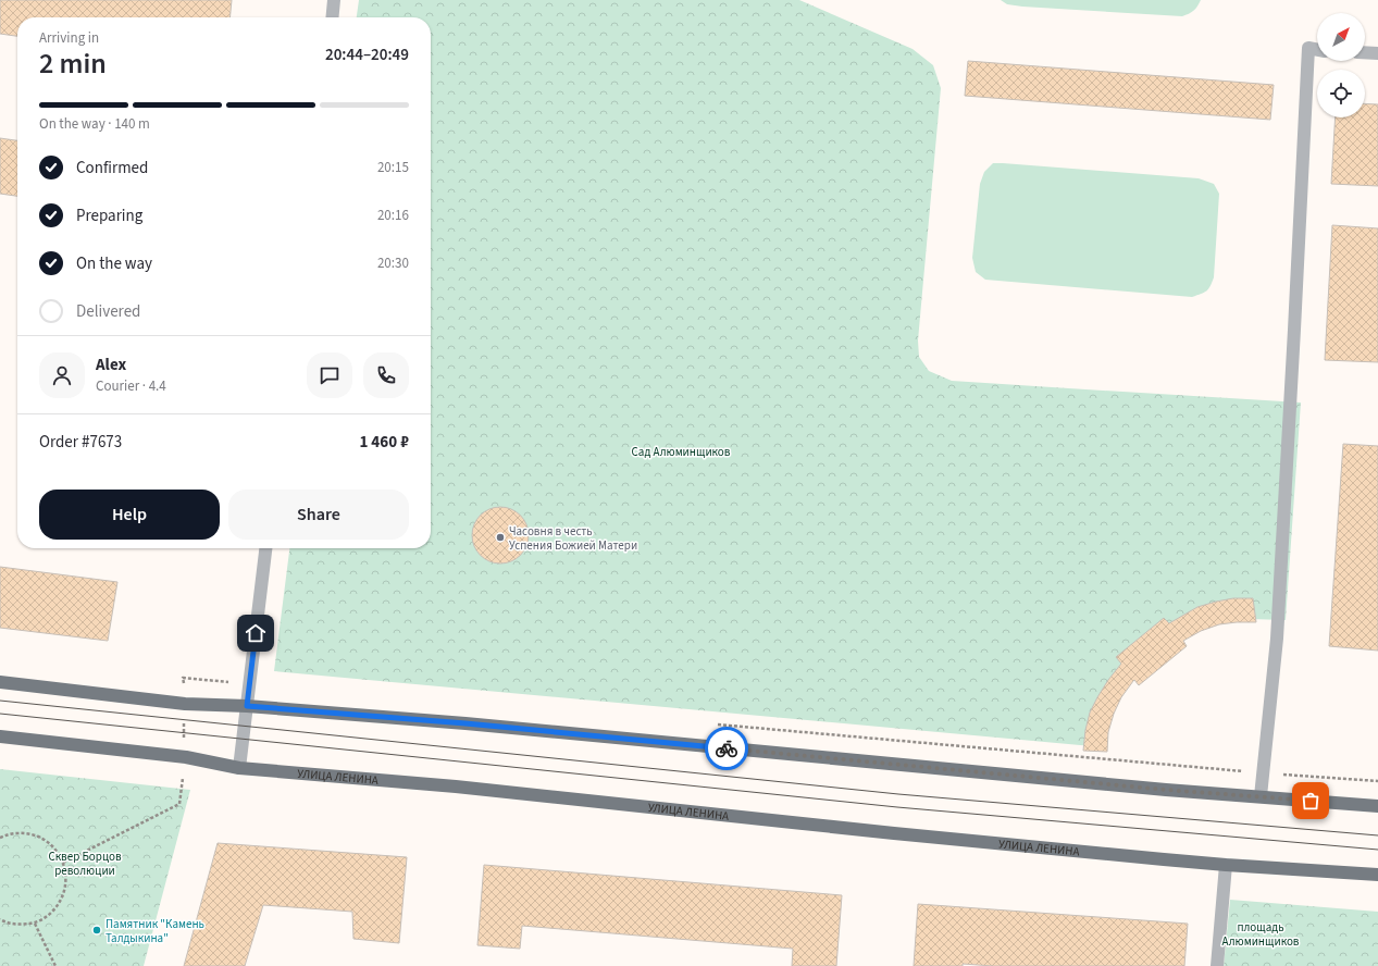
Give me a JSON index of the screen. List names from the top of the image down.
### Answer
{
  "streets": {
    "main road": ["УЛИЦА ЛЕНИНА"]
  },
  "parks": ["Сад Алюминщиков", "Сквер Борцов революции", "площадь Алюминщиков"],
  "places": ["Часовня в честь Успения Божией Матери", "Памятник \"Камень Талдыкина\""],
  "north": "top right",
  "page": {
    "heading": ["2 min", "Arriving in", "20:44–20:49"],
    "panel": [
      "Alex",
      "Courier · 4.4",
      "Order #7673",
      "1 460 ₽"
    ],
    "bar": "On the way · 140 m",
    "list": [
      ["Confirmed", "20:15"],
      ["Preparing", "20:16"],
      ["On the way", "20:30"],
      "Delivered"
    ],
    "buttons": ["Help", "Share"]
  }
}
